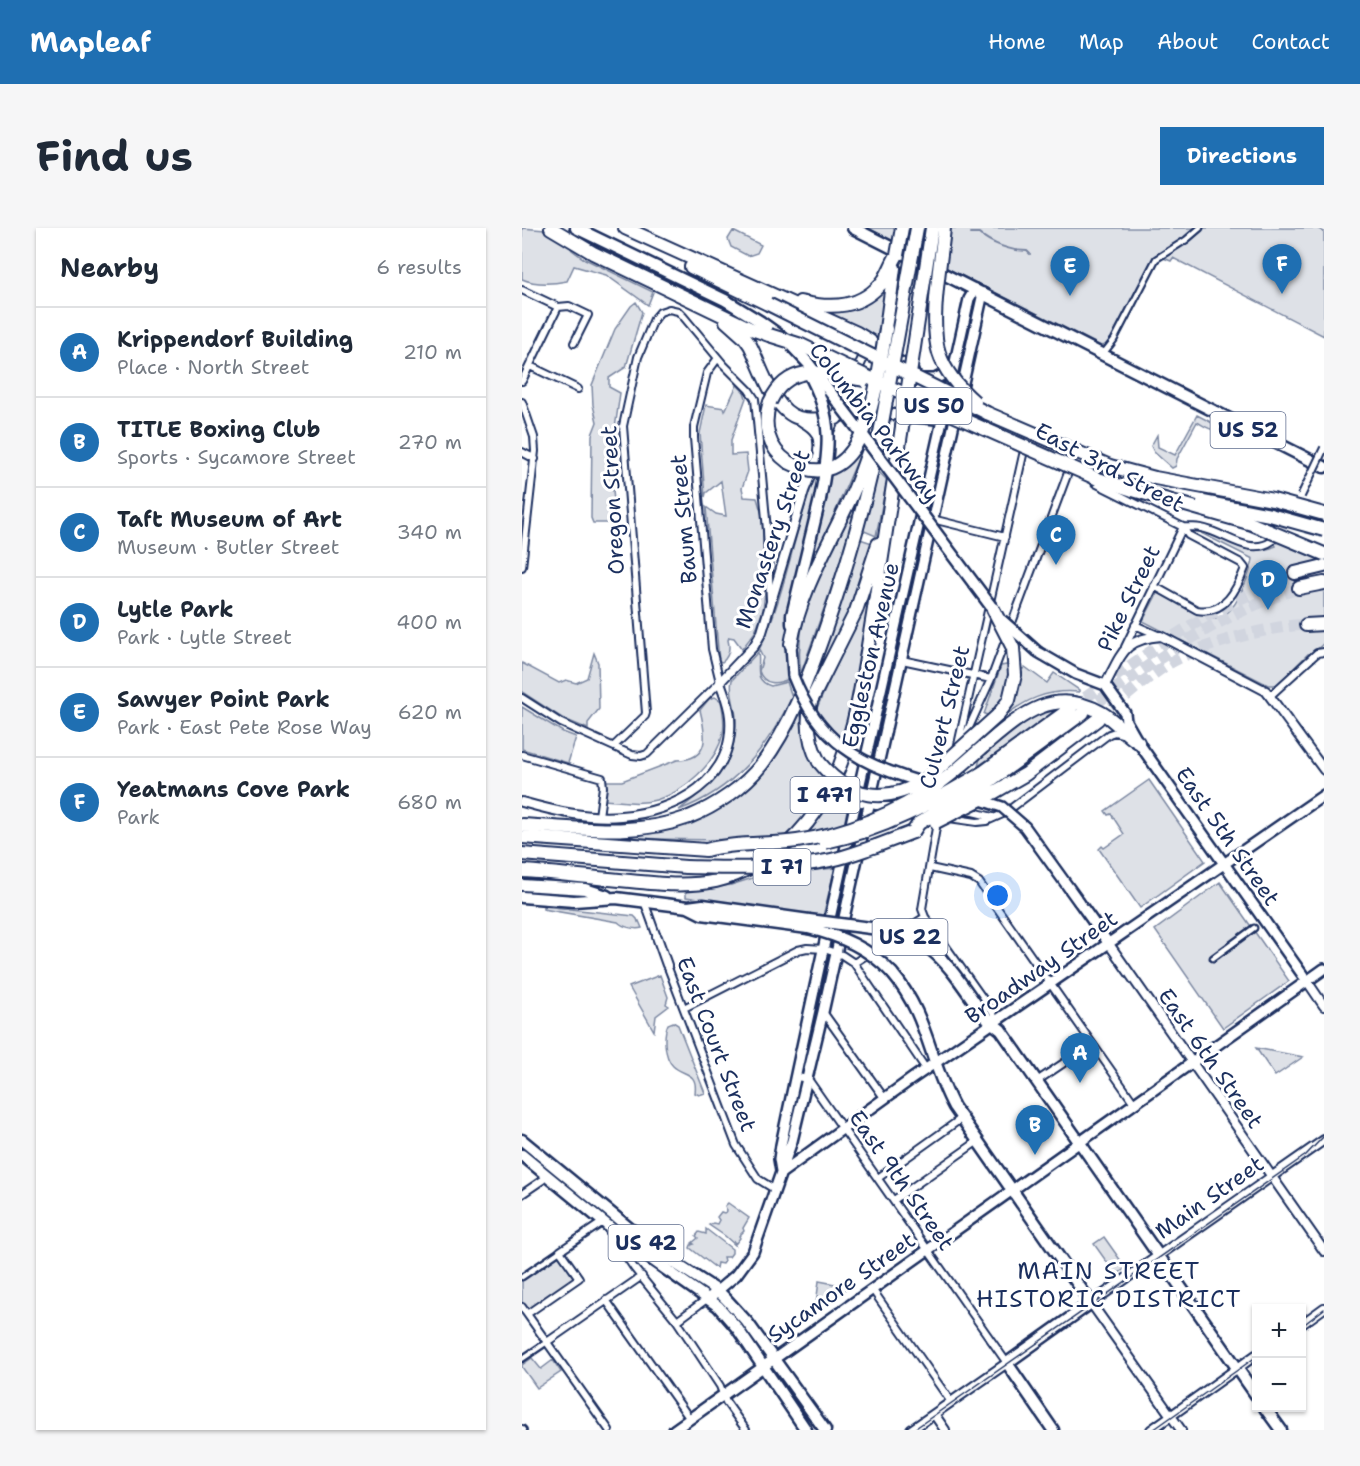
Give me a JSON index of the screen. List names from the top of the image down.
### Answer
{
  "streets": {
    "highway": ["US 50", "I 471", "I 71"],
    "main road": [
      "Columbia Parkway",
      "US 52",
      "East 3rd Street",
      "Eggleston Avenue",
      "East 5th Street",
      "US 22",
      "Broadway Street",
      "East 9th Street",
      "Main Street",
      "US 42",
      "Sycamore Street"
    ],
    "street": [
      "Oregon Street",
      "Baum Street",
      "Monastery Street",
      "Pike Street",
      "Culvert Street",
      "East Court Street",
      "East 6th Street"
    ]
  },
  "crossings": [
    ["Columbia Parkway", "Pike Street"],
    ["Columbia Parkway", "East 5th Street"],
    ["US 52", "Eggleston Avenue"],
    ["East 3rd Street", "Monastery Street"],
    ["East 3rd Street", "Pike Street"],
    ["East 3rd Street", "Eggleston Avenue"],
    ["East 3rd Street", "Culvert Street"],
    ["Oregon Street", "Baum Street"],
    ["Oregon Street", "Monastery Street"],
    ["Baum Street", "Monastery Street"],
    ["Pike Street", "East 5th Street"],
    ["Eggleston Avenue", "Broadway Street"],
    ["Eggleston Avenue", "East Court Street"],
    ["Eggleston Avenue", "East 9th Street"],
    ["Eggleston Avenue", "US 42"],
    ["East 5th Street", "Broadway Street"],
    ["East 5th Street", "Sycamore Street"],
    ["US 22", "Broadway Street"],
    ["US 22", "East Court Street"],
    ["US 22", "Main Street"],
    ["US 22", "Sycamore Street"],
    ["Broadway Street", "East 6th Street"],
    ["Broadway Street", "East 9th Street"],
    ["East 6th Street", "Main Street"],
    ["East 6th Street", "Sycamore Street"],
    ["East 9th Street", "Main Street"],
    ["East 9th Street", "Sycamore Street"],
    ["US 42", "Sycamore Street"]
  ],
  "districts": ["MAIN STREET HISTORIC DISTRICT"],
  "page": {
    "header": "Mapleaf",
    "nav": [
      "Home",
      "Map",
      "About",
      "Contact"
    ],
    "buttons": "Directions",
    "title": "Find us",
    "heading": ["Nearby", "6 results"],
    "pins": [
      "F",
      "E",
      "C",
      "D",
      "A",
      "B"
    ],
    "list": [
      {
        "mark": "A",
        "name": "Krippendorf Building",
        "note": "Place · North Street",
        "value": "210 m"
      },
      {
        "mark": "B",
        "name": "TITLE Boxing Club",
        "note": "Sports · Sycamore Street",
        "value": "270 m"
      },
      {
        "mark": "C",
        "name": "Taft Museum of Art",
        "note": "Museum · Butler Street",
        "value": "340 m"
      },
      {
        "mark": "D",
        "name": "Lytle Park",
        "note": "Park · Lytle Street",
        "value": "400 m"
      },
      {
        "mark": "E",
        "name": "Sawyer Point Park",
        "note": "Park · East Pete Rose Way",
        "value": "620 m"
      },
      {
        "mark": "F",
        "name": "Yeatmans Cove Park",
        "note": "Park",
        "value": "680 m"
      }
    ],
    "map_buttons": ["+", "−"]
  }
}
